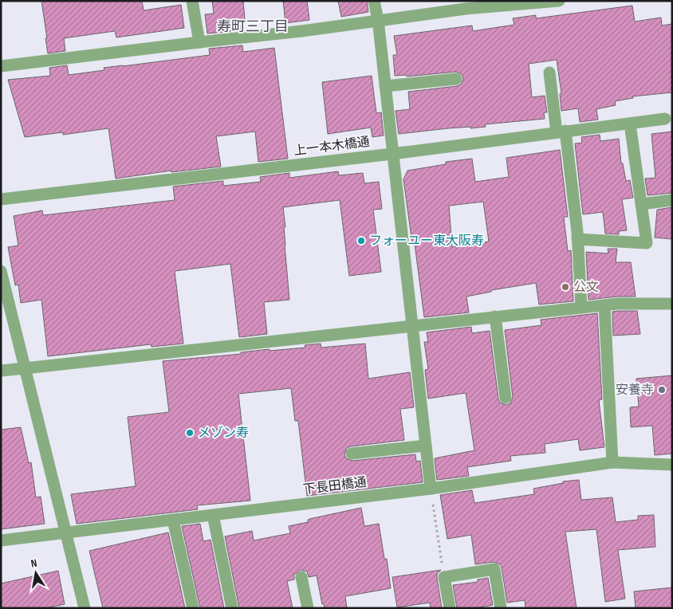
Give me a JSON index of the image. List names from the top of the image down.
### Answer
{
  "streets": {
    "street": ["上一本木橋通", "下長田橋通"]
  },
  "districts": ["寿町三丁目"],
  "places": [
    "フォーユー東大阪寿",
    "公文",
    "安養寺",
    "メゾン寿"
  ],
  "north": "top"
}
